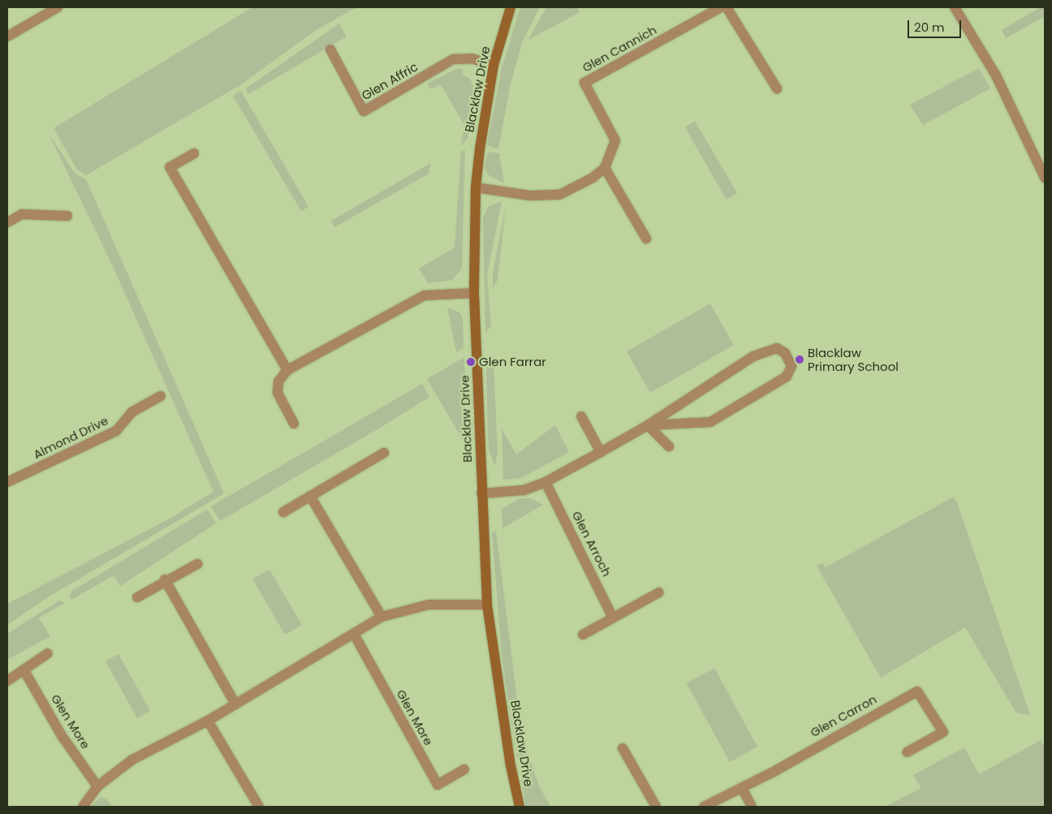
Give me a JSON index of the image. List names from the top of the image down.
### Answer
{
  "streets": {
    "street": [
      "Glen Cannich",
      "Glen Affric",
      "Blacklaw Drive",
      "Almond Drive",
      "Glen Arroch",
      "Glen Carron",
      "Glen More"
    ]
  },
  "crossings": [
    ["Glen Affric", "Blacklaw Drive"]
  ],
  "places": ["Blacklaw Primary School", "Glen Farrar"],
  "scale_bar": "20 m"
}
